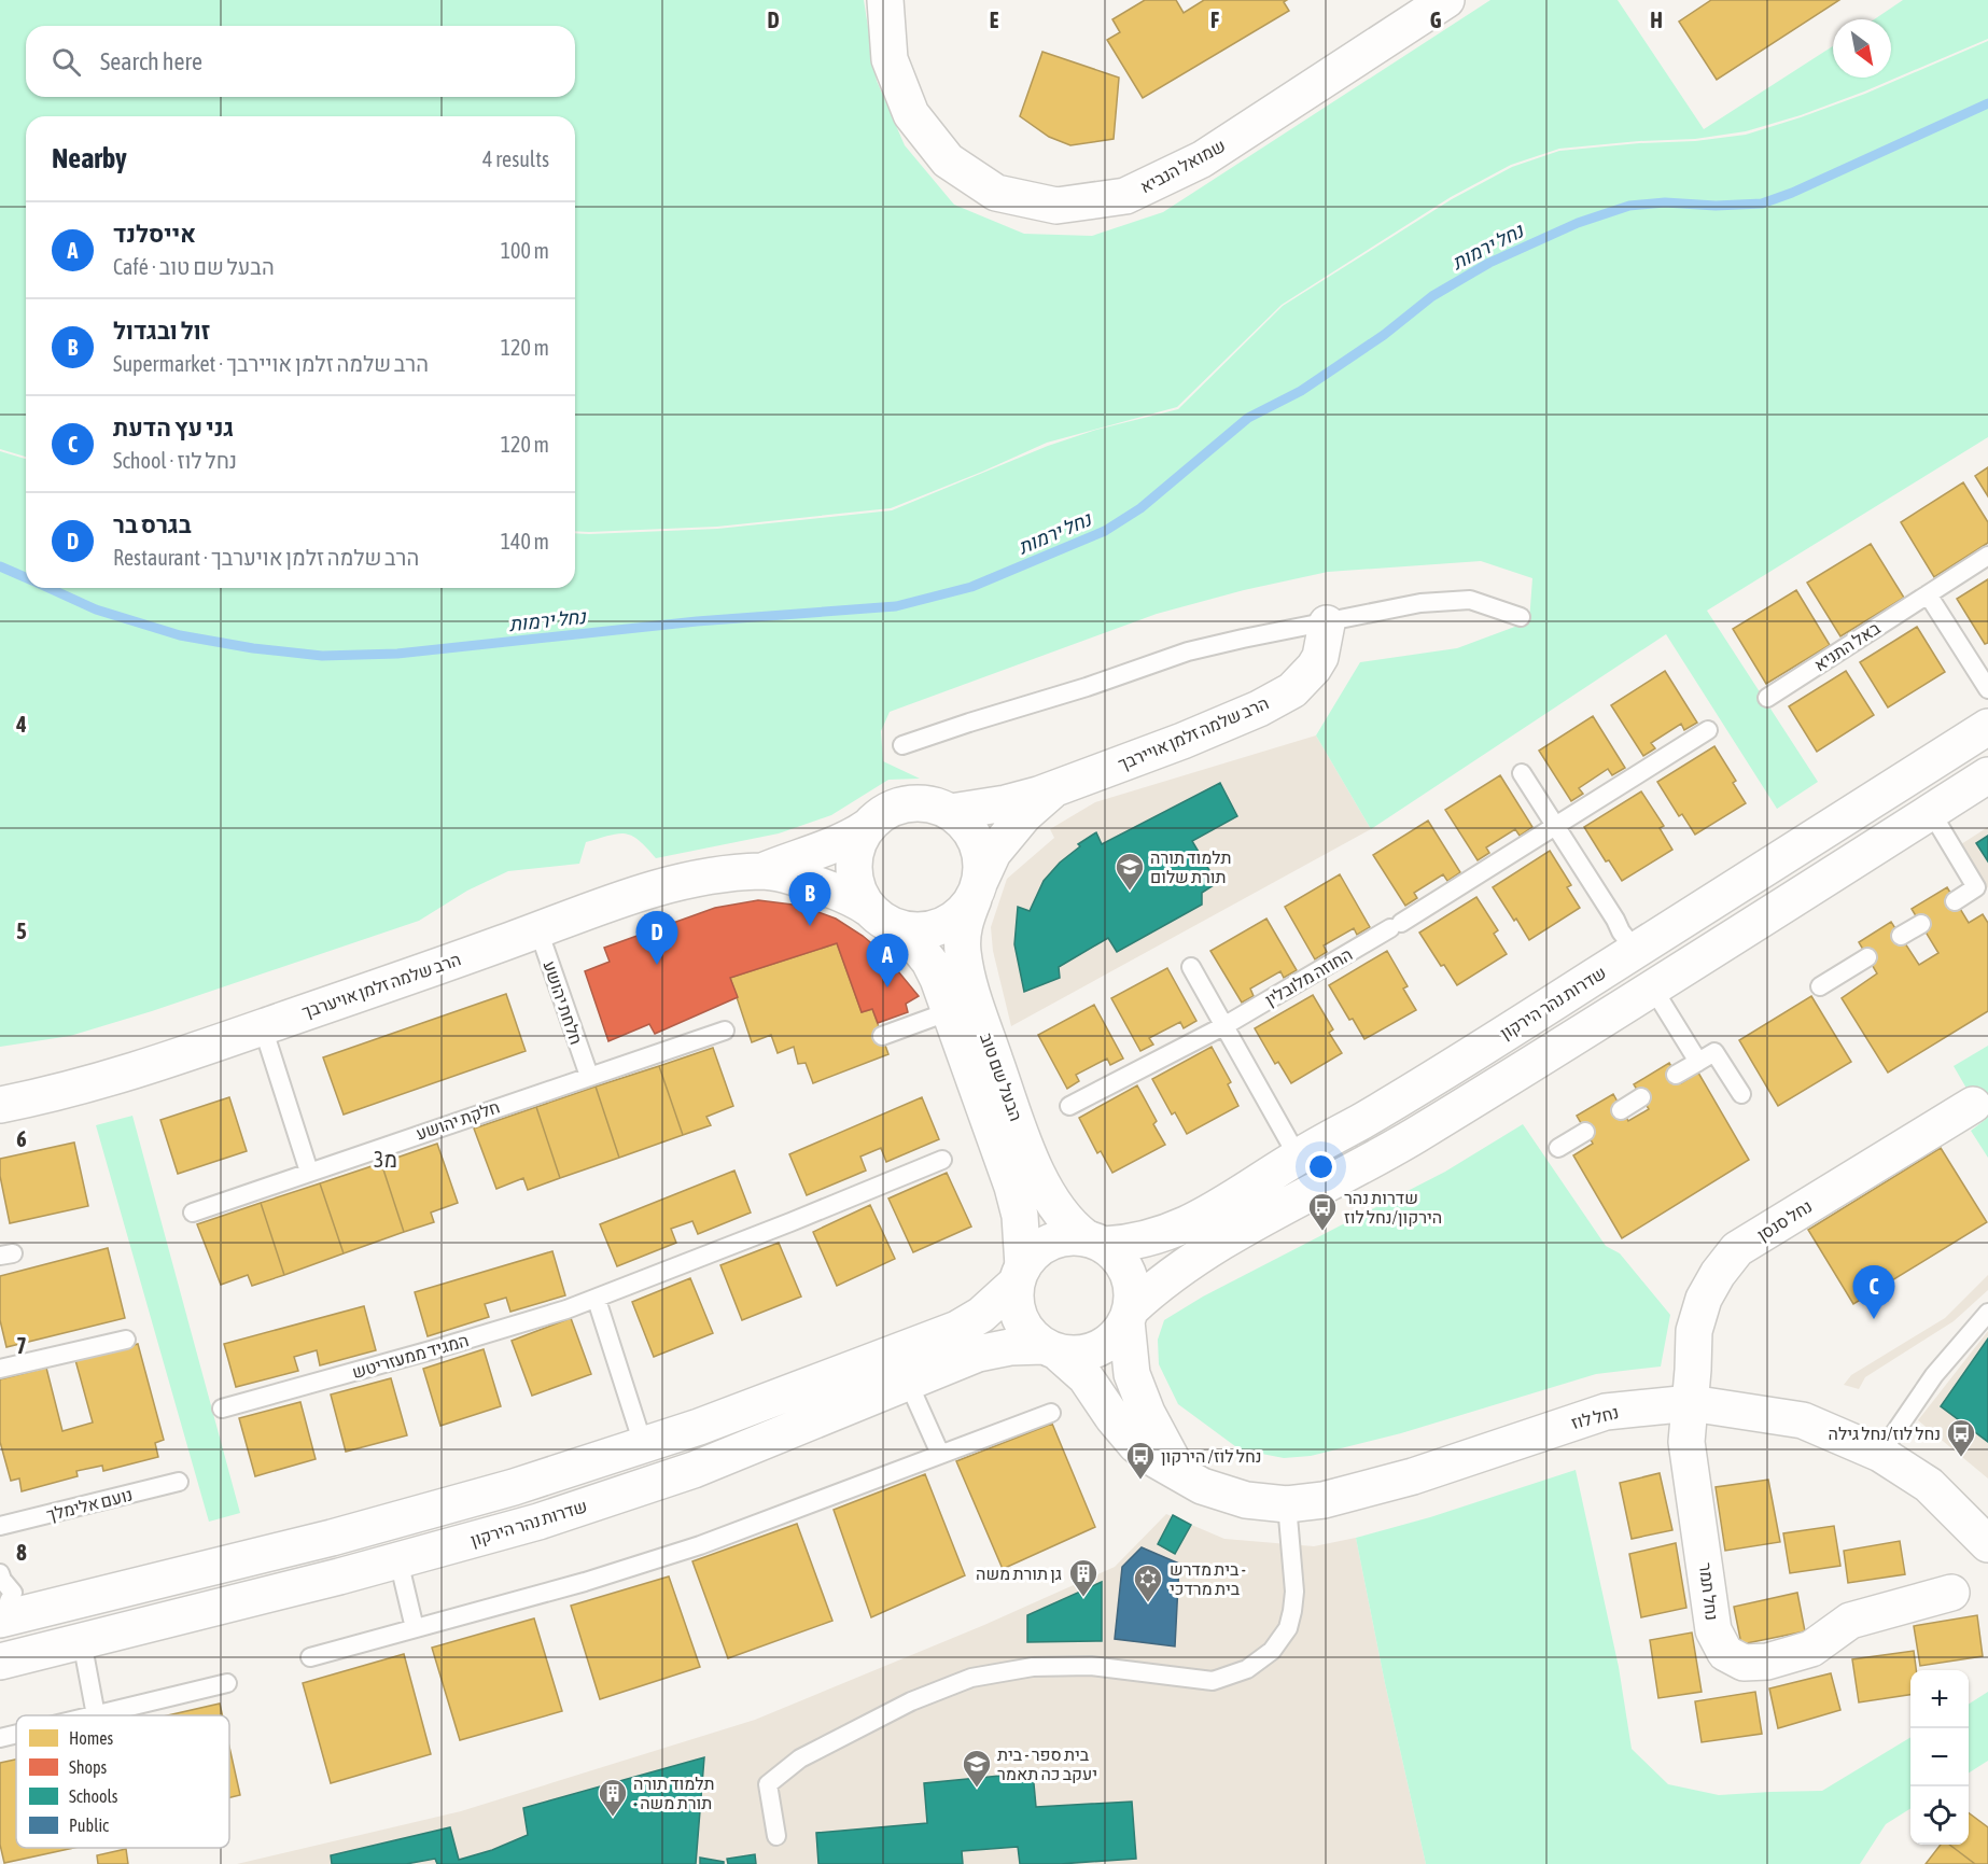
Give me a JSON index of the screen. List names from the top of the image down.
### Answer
{
  "streets": {
    "street": [
      "שמואל הנביא",
      "הרב שלמה זלמן אויירבך",
      "הרב שלמה זלמן אויערבך",
      "שדרות נהר הירקון",
      "הבעל שם טוב",
      "נחל סנסן",
      "נחל לוז",
      "נחל תמר"
    ],
    "lane": [
      "באל התניא",
      "החוזה מלובלין",
      "חלחת יהושע",
      "חלקת יהושע",
      "המגיד ממעזריטש",
      "נועם אלימלך"
    ]
  },
  "crossings": [
    ["הרב שלמה זלמן אויירבך", "הבעל שם טוב"],
    ["הרב שלמה זלמן אויערבך", "חלחת יהושע"],
    ["חלחת יהושע", "חלקת יהושע"],
    ["שדרות נהר הירקון", "הבעל שם טוב"],
    ["שדרות נהר הירקון", "נחל לוז"],
    ["הבעל שם טוב", "נחל לוז"],
    ["נחל סנסן", "נחל לוז"],
    ["נחל סנסן", "נחל תמר"],
    ["נחל לוז", "נחל תמר"]
  ],
  "districts": ["מ3"],
  "water": ["נחל ירמות"],
  "places": {
    "school or university": ["תלמוד תורה תורת שלום", "בית ספר - בית יעקב כה תאמר"],
    "bus stop": ["שדרות נהר הירקון/נחל לוז", "נחל לוז/נחל גילה", "נחל לוז/ הירקון"],
    "building": ["גן תורת משה", "תלמוד תורה - תורת משה"],
    "synagogue": ["בית מדרש - בית מרדכי"]
  },
  "legend": [
    "Homes",
    "Shops",
    "Schools",
    "Public"
  ],
  "north": "bottom right",
  "page": {
    "search": "Search here",
    "heading": ["Nearby", "4 results"],
    "list": [
      {
        "mark": "A",
        "name": "אייסלנד",
        "note": "Café · הבעל שם טוב",
        "value": "100 m"
      },
      {
        "mark": "B",
        "name": "זול ובגדול",
        "note": "Supermarket · הרב שלמה זלמן אויירבך",
        "value": "120 m"
      },
      {
        "mark": "C",
        "name": "גני עץ הדעת",
        "note": "School · נחל לוז",
        "value": "120 m"
      },
      {
        "mark": "D",
        "name": "בגרס בר",
        "note": "Restaurant · הרב שלמה זלמן אויערבך",
        "value": "140 m"
      }
    ],
    "pins": [
      "B",
      "D",
      "A",
      "C"
    ],
    "map_buttons": ["+", "−"]
  },
  "grid": {
    "columns": [
      "D",
      "E",
      "F",
      "G",
      "H"
    ],
    "rows": [
      "4",
      "5",
      "6",
      "7",
      "8"
    ]
  }
}
